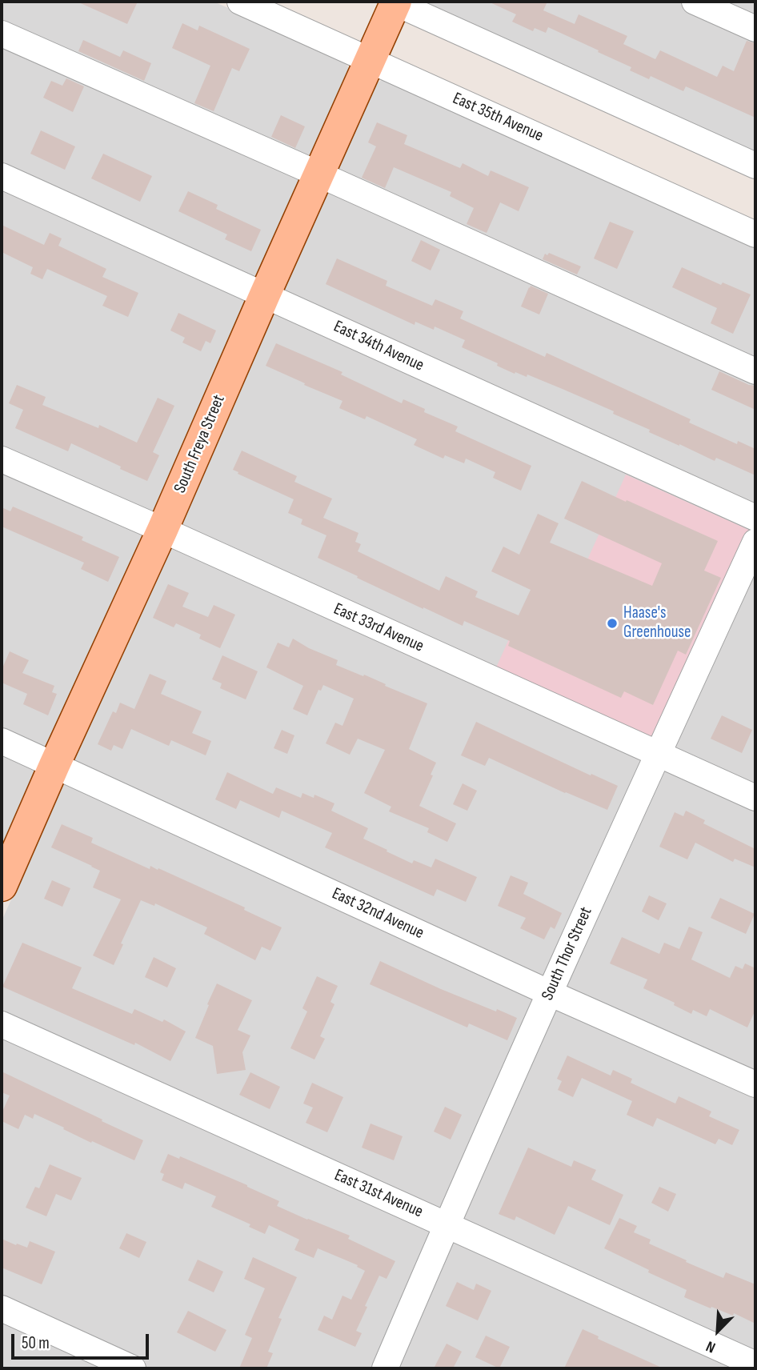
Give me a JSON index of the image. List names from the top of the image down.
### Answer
{
  "streets": {
    "main road": ["South Freya Street"],
    "street": [
      "East 35th Avenue",
      "East 34th Avenue",
      "East 33rd Avenue",
      "East 32nd Avenue",
      "South Thor Street",
      "East 31st Avenue"
    ]
  },
  "crossings": [
    ["East 35th Avenue", "South Freya Street"],
    ["East 34th Avenue", "South Freya Street"],
    ["South Freya Street", "East 33rd Avenue"],
    ["South Freya Street", "East 32nd Avenue"],
    ["East 33rd Avenue", "South Thor Street"],
    ["East 32nd Avenue", "South Thor Street"],
    ["South Thor Street", "East 31st Avenue"]
  ],
  "places": ["Haase's Greenhouse"],
  "scale_bar": "50 m",
  "north": "bottom left"
}
